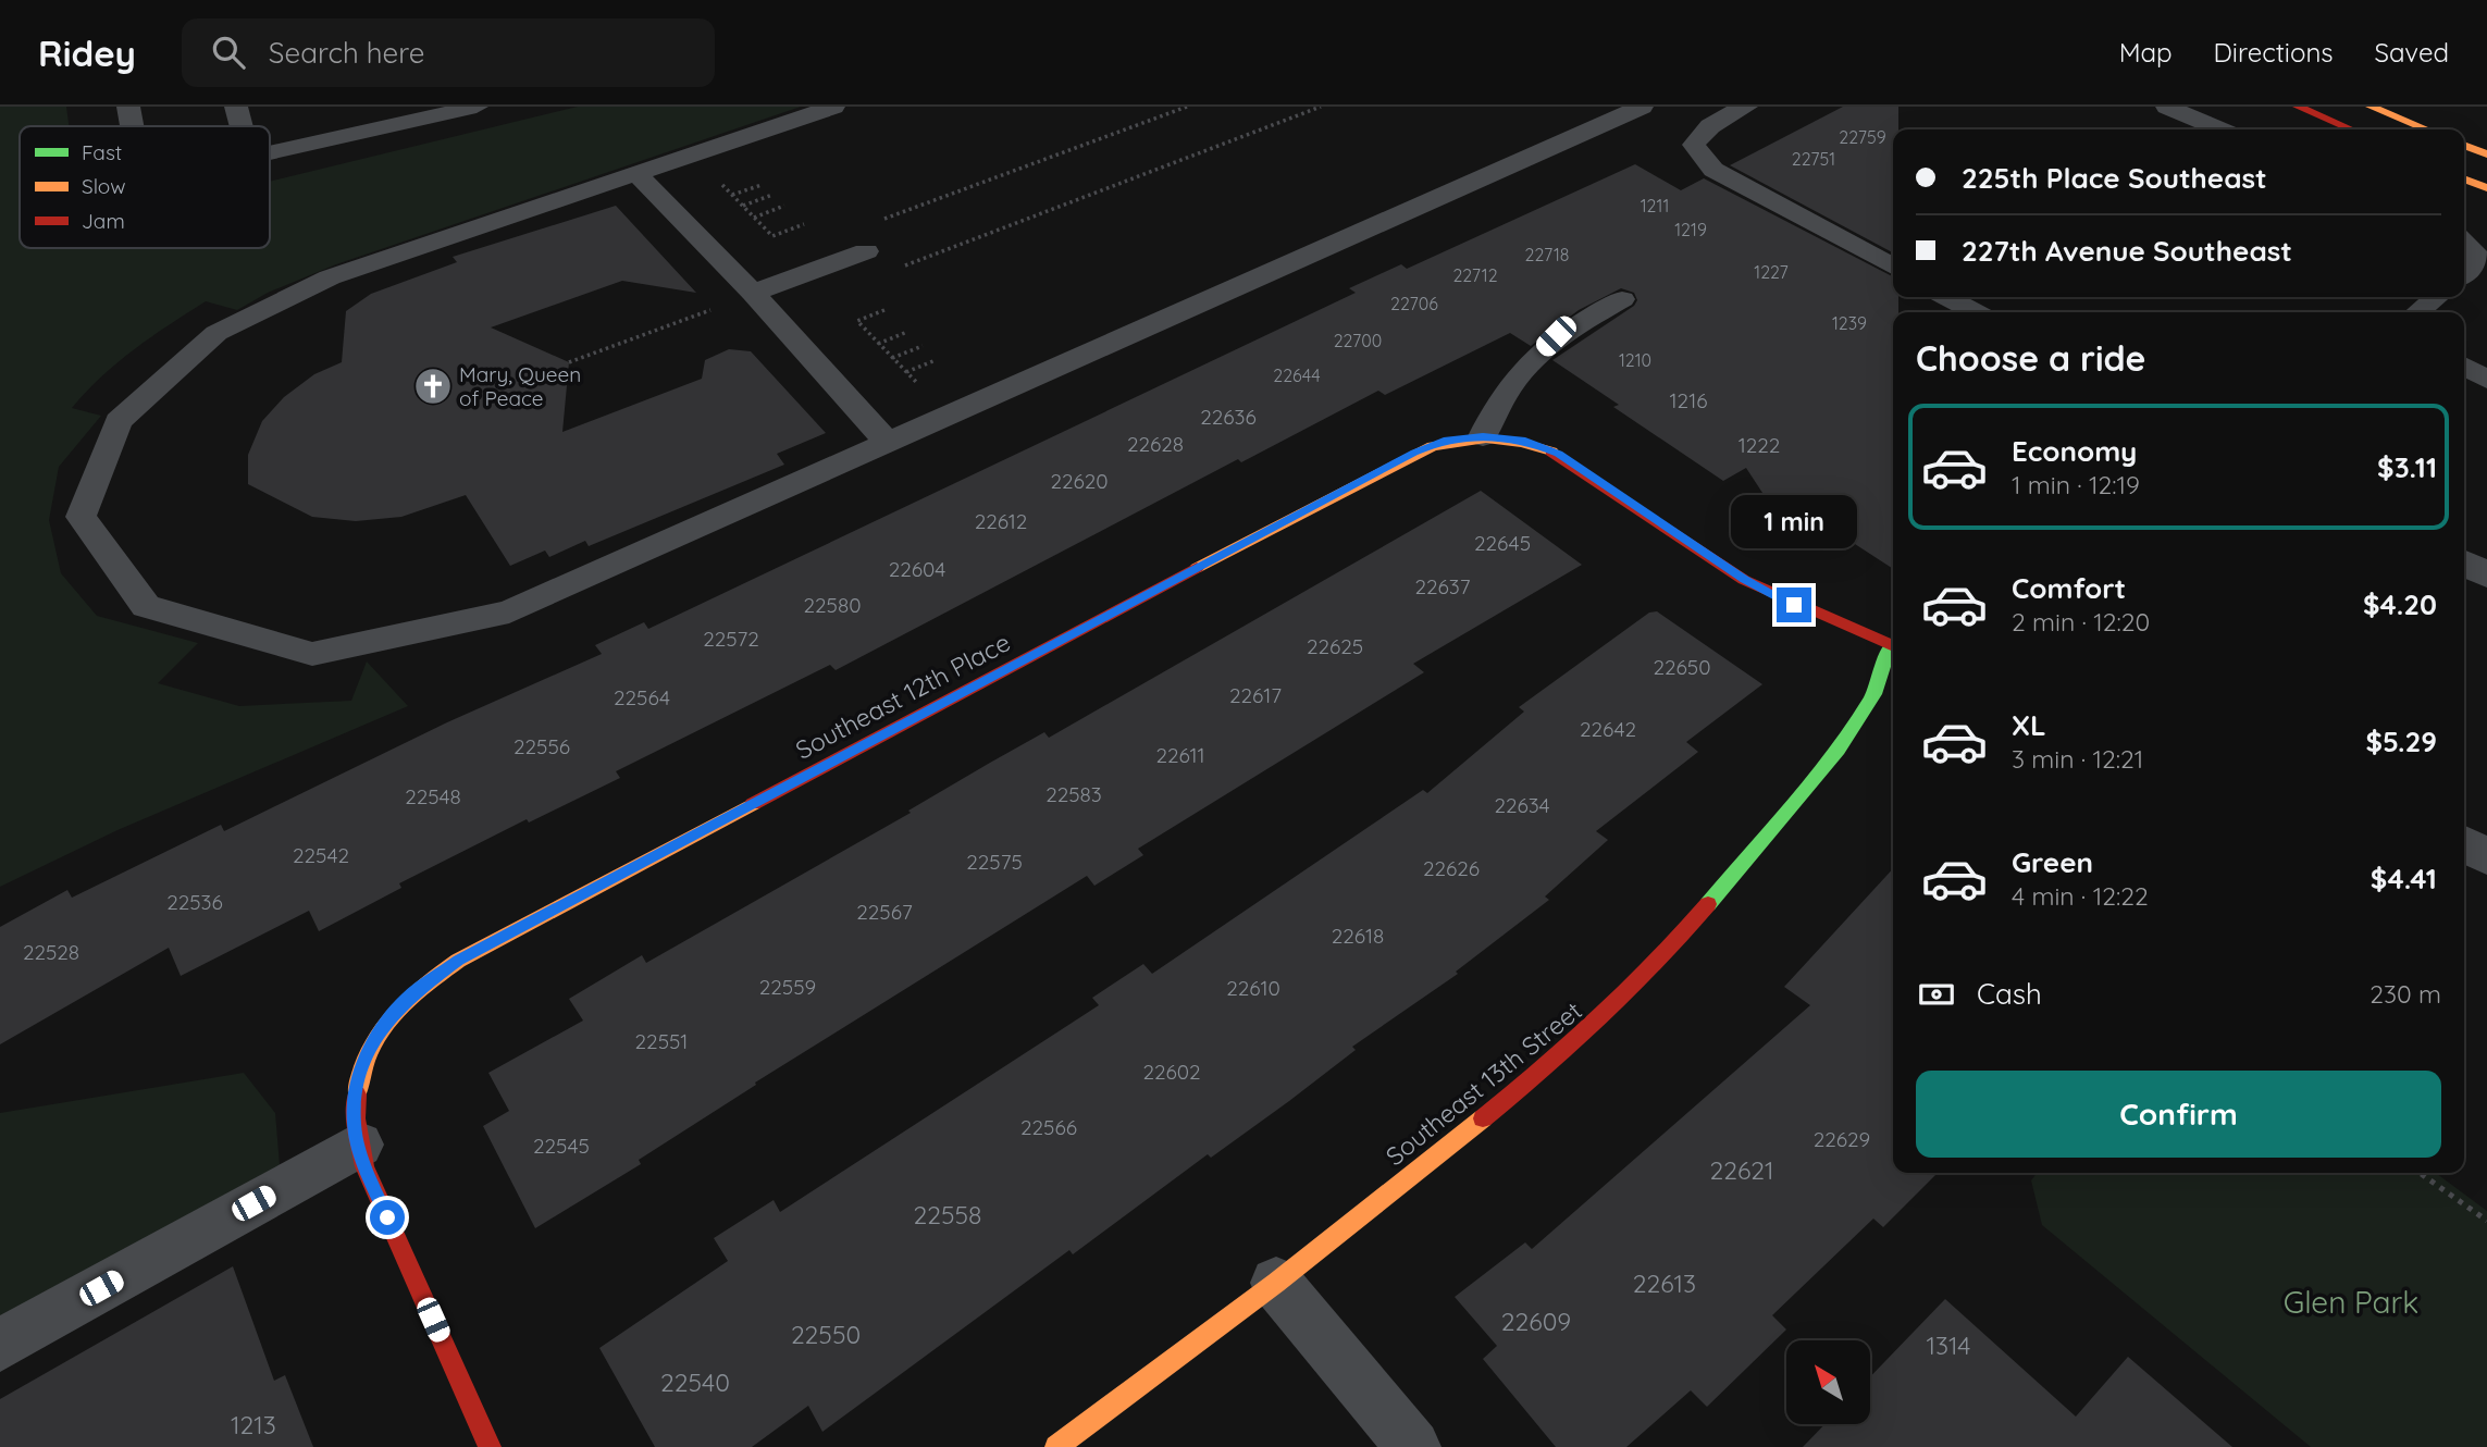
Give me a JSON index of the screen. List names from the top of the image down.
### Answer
{
  "streets": {
    "street": ["Southeast 12th Place", "Southeast 13th Street"]
  },
  "parks": ["Glen Park"],
  "places": {
    "church": ["Mary, Queen of Peace"]
  },
  "house_numbers": [
    "22759",
    "22751",
    "1211",
    "1219",
    "22718",
    "1227",
    "22712",
    "22706",
    "1239",
    "22700",
    "1210",
    "22644",
    "1216",
    "22636",
    "22628",
    "1222",
    "22620",
    "22612",
    "22645",
    "22604",
    "22637",
    "22580",
    "22572",
    "22625",
    "22650",
    "22617",
    "22564",
    "22642",
    "22556",
    "22611",
    "22583",
    "22548",
    "22634",
    "22542",
    "22575",
    "22626",
    "22536",
    "22567",
    "22618",
    "22528",
    "22559",
    "22610",
    "22551",
    "22602",
    "22566",
    "22629",
    "22545",
    "22621",
    "22558",
    "22613",
    "22609",
    "22550",
    "1314",
    "22540",
    "1213"
  ],
  "legend": ["Fast", "Slow", "Jam"],
  "north": "top left",
  "page": {
    "header": "Ridey",
    "search": "Search here",
    "nav": ["Map", "Directions", "Saved"],
    "banner": ["225th Place Southeast", "227th Avenue Southeast"],
    "heading": "Choose a ride",
    "list": [
      {
        "name": "Economy",
        "note": "1 min · 12:19",
        "value": "$3.11"
      },
      {
        "name": "Comfort",
        "note": "2 min · 12:20",
        "value": "$4.20"
      },
      {
        "name": "XL",
        "note": "3 min · 12:21",
        "value": "$5.29"
      },
      {
        "name": "Green",
        "note": "4 min · 12:22",
        "value": "$4.41"
      }
    ],
    "bubble": "1 min",
    "pay": ["Cash", "230 m"],
    "buttons": "Confirm"
  }
}
